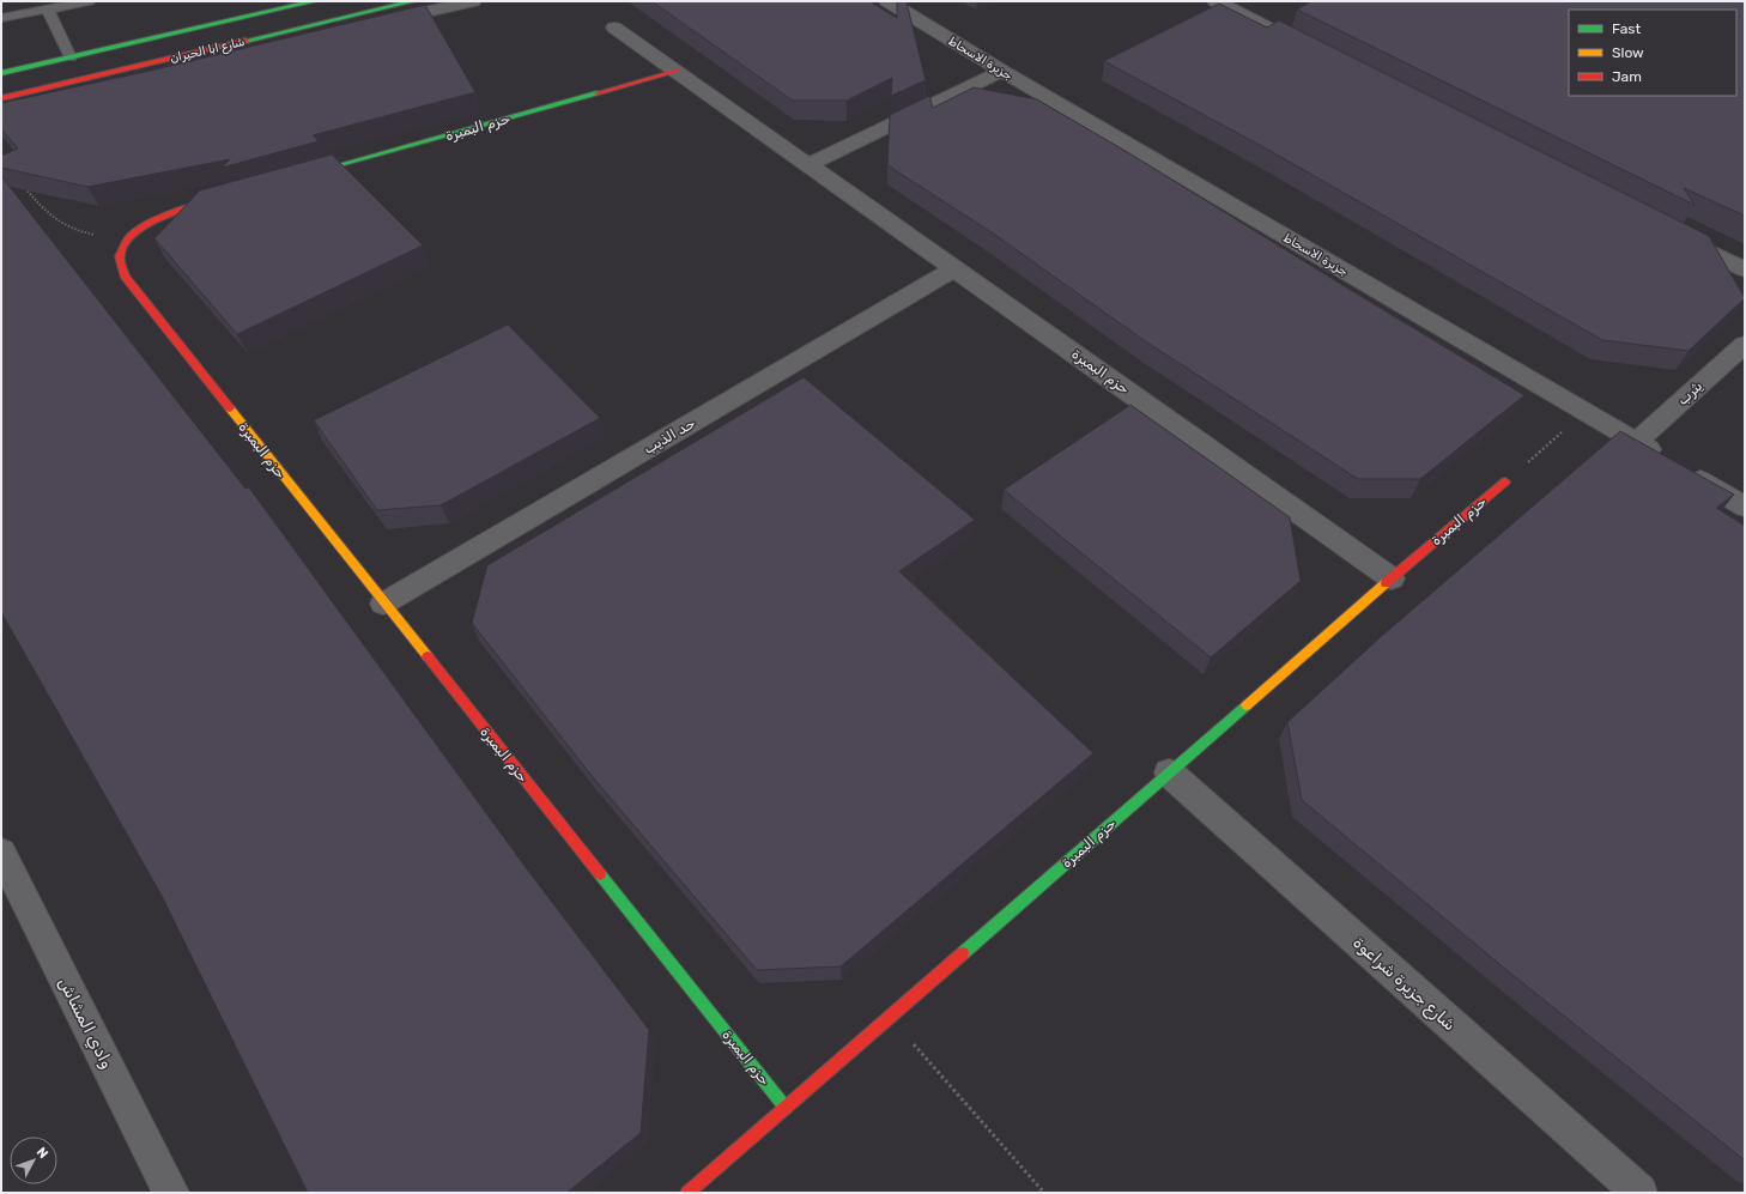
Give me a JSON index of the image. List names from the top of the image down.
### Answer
{
  "streets": {
    "street": [
      "شارع ابا الحيران",
      "جزيرة الاسحاط",
      "حزم البمبرة",
      "يثرب",
      "حد الذيب",
      "شارع جزيرة شراعوة",
      "وادي المشاش"
    ]
  },
  "crossings": [
    ["جزيرة الاسحاط", "يثرب"],
    ["حزم البمبرة", "حد الذيب"],
    ["حزم البمبرة", "شارع جزيرة شراعوة"]
  ],
  "legend": ["Fast", "Slow", "Jam"],
  "north": "top right"
}
